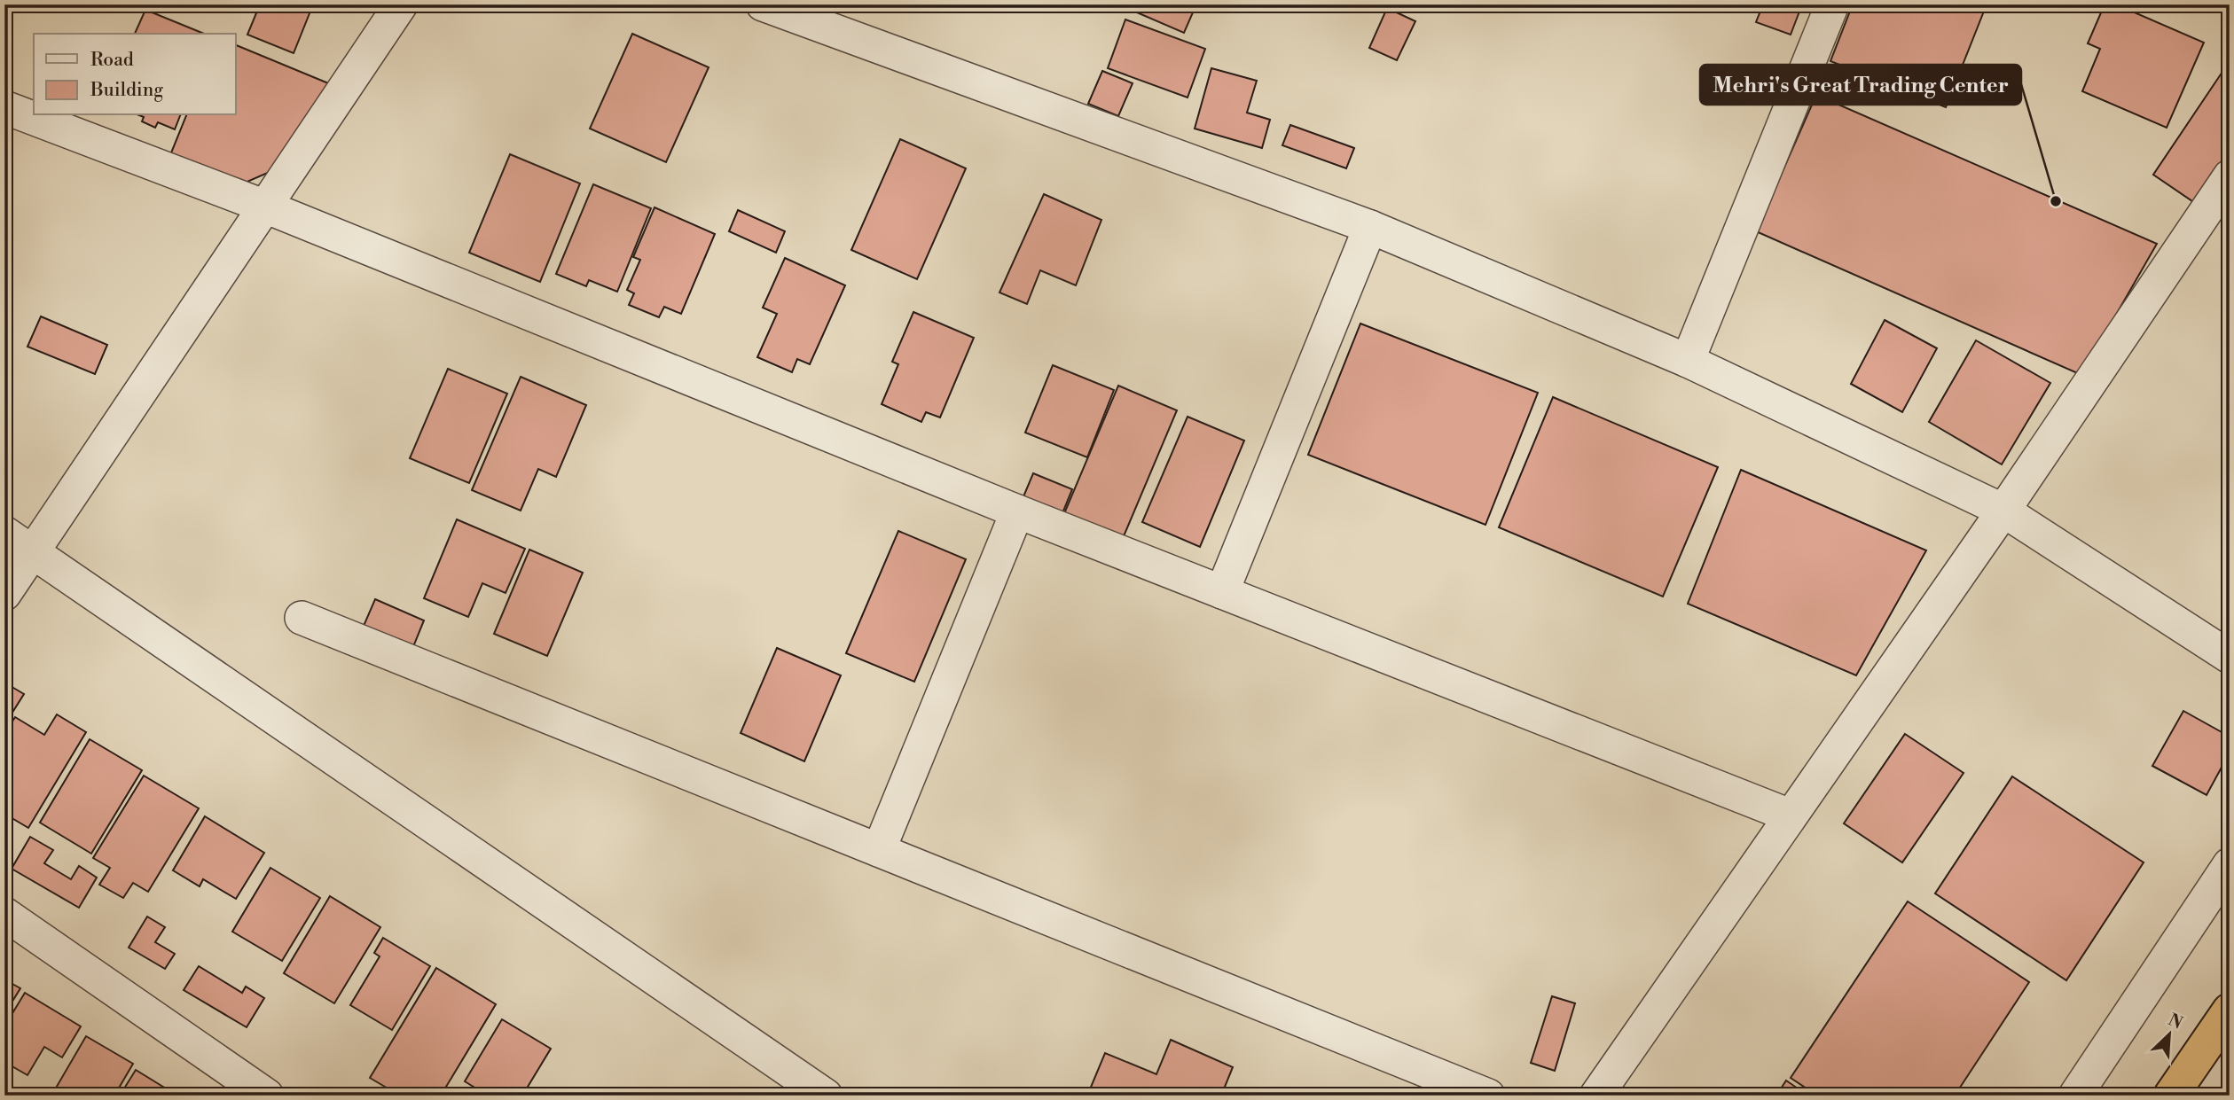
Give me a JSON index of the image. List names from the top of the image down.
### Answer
{
  "places": ["Mehri's Great Trading Center"],
  "legend": ["Road", "Building"],
  "north": "top right"
}
